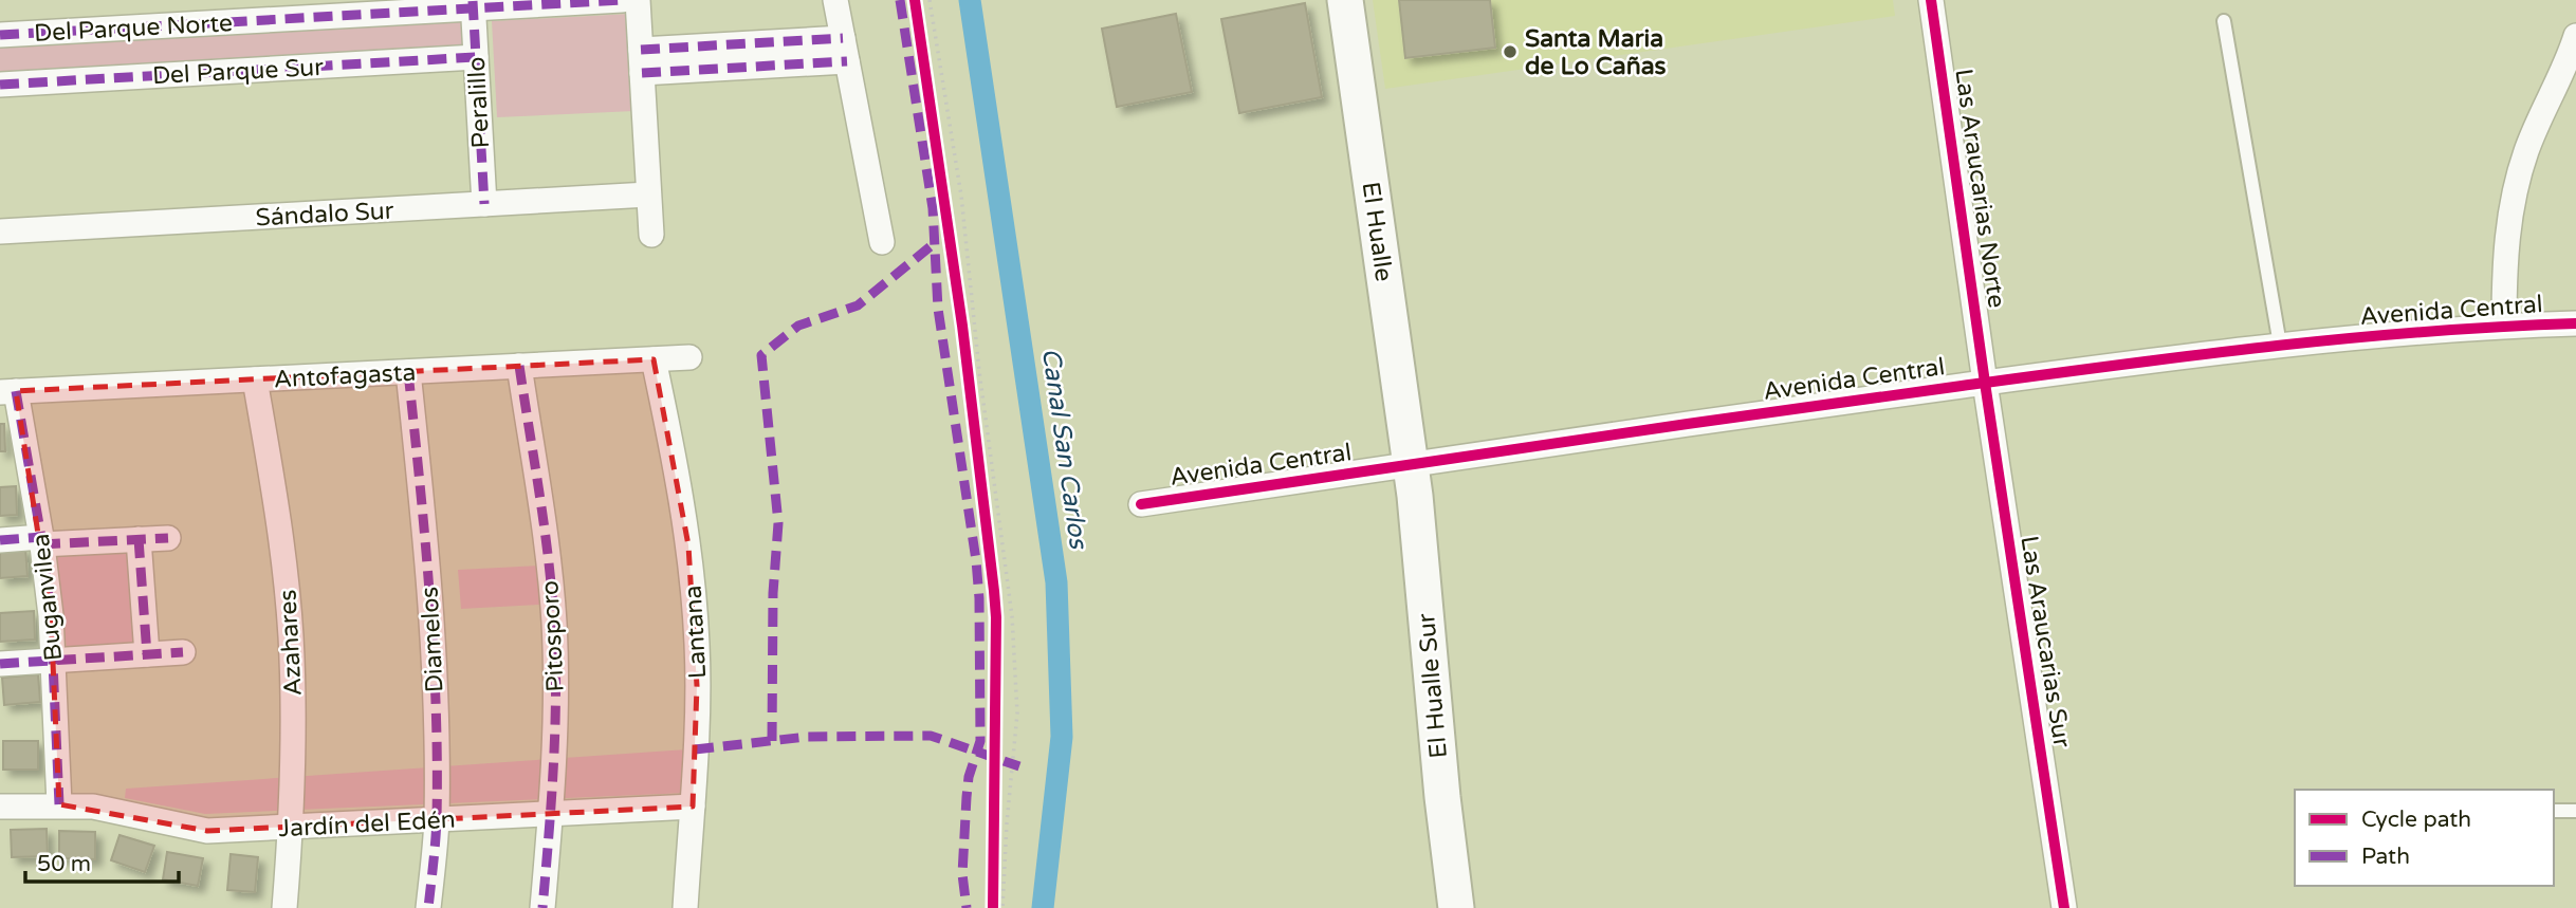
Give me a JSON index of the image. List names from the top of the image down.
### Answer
{
  "streets": {
    "street": [
      "Del Parque Norte",
      "Del Parque Sur",
      "Peralillo",
      "Las Araucarias Norte",
      "Sándalo Sur",
      "El Hualle",
      "Avenida Central",
      "Antofagasta",
      "Buganvilea",
      "Lantana",
      "Pitosporo",
      "Diamelos",
      "Las Araucarias Sur",
      "Azahares",
      "El Hualle Sur",
      "Jardín del Edén"
    ]
  },
  "crossings": [
    ["Del Parque Norte", "Peralillo"],
    ["Del Parque Sur", "Peralillo"],
    ["Peralillo", "Sándalo Sur"],
    ["Las Araucarias Norte", "Avenida Central"],
    ["Las Araucarias Norte", "Las Araucarias Sur"],
    ["El Hualle", "Avenida Central"],
    ["El Hualle", "El Hualle Sur"],
    ["Avenida Central", "Las Araucarias Sur"],
    ["Avenida Central", "El Hualle Sur"],
    ["Antofagasta", "Buganvilea"],
    ["Antofagasta", "Lantana"],
    ["Antofagasta", "Pitosporo"],
    ["Antofagasta", "Diamelos"],
    ["Antofagasta", "Azahares"],
    ["Buganvilea", "Jardín del Edén"],
    ["Lantana", "Jardín del Edén"],
    ["Pitosporo", "Jardín del Edén"],
    ["Diamelos", "Jardín del Edén"],
    ["Azahares", "Jardín del Edén"]
  ],
  "water": ["Canal San Carlos"],
  "places": ["Santa Maria de Lo Cañas"],
  "legend": ["Cycle path", "Path"],
  "scale_bar": "50 m"
}
